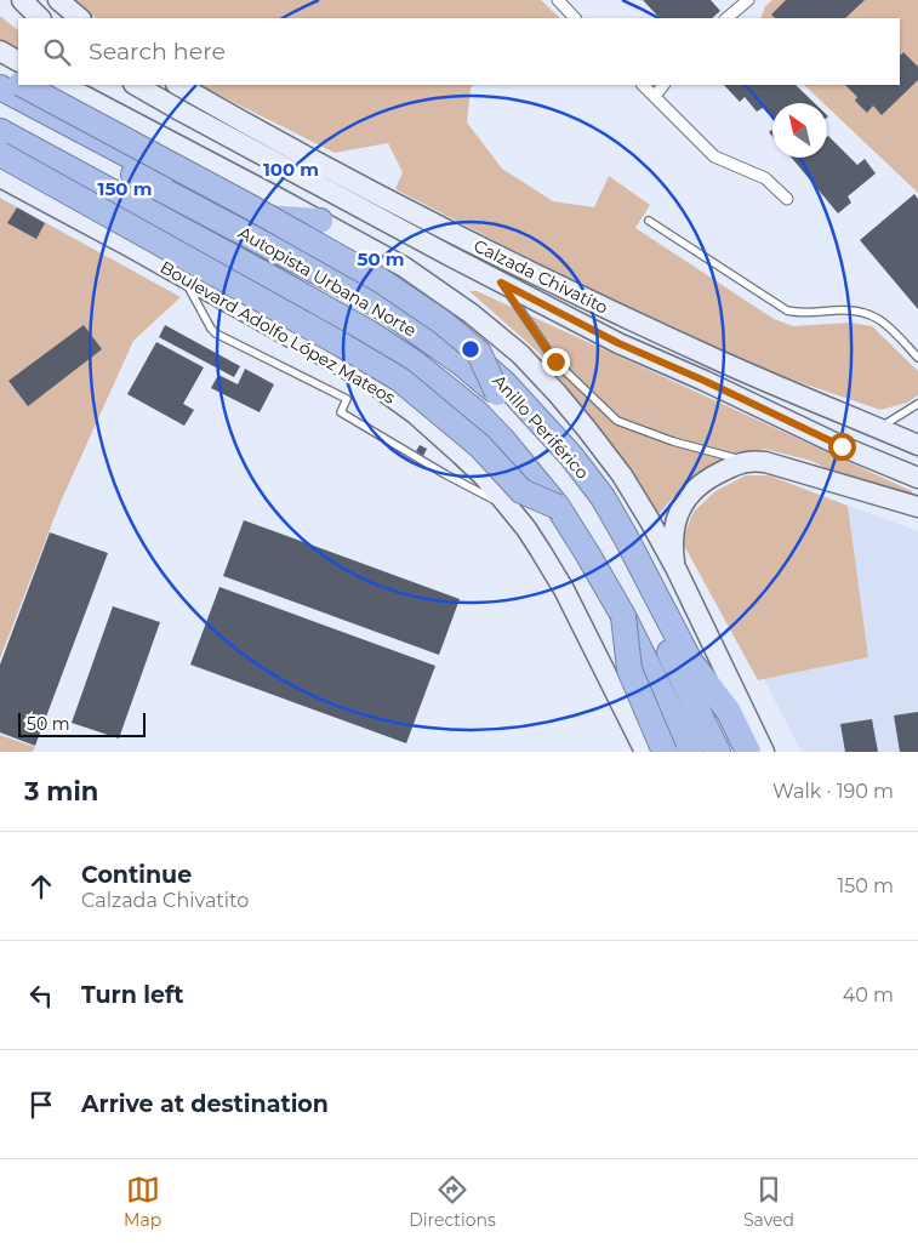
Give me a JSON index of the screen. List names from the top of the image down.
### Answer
{
  "streets": {
    "highway": ["Autopista Urbana Norte", "Anillo Periférico"],
    "main road": ["Calzada Chivatito", "Boulevard Adolfo López Mateos"]
  },
  "scale_bar": "50 m",
  "north": "top left",
  "page": {
    "search": "Search here",
    "scale": "50 m",
    "heading": ["3 min", "Walk · 190 m"],
    "list": [
      ["Continue", "Calzada Chivatito", "150 m"],
      ["Turn left", "40 m"],
      "Arrive at destination"
    ],
    "nav": ["Map", "Directions", "Saved"]
  },
  "rings": ["100 m", "150 m", "50 m"]
}
